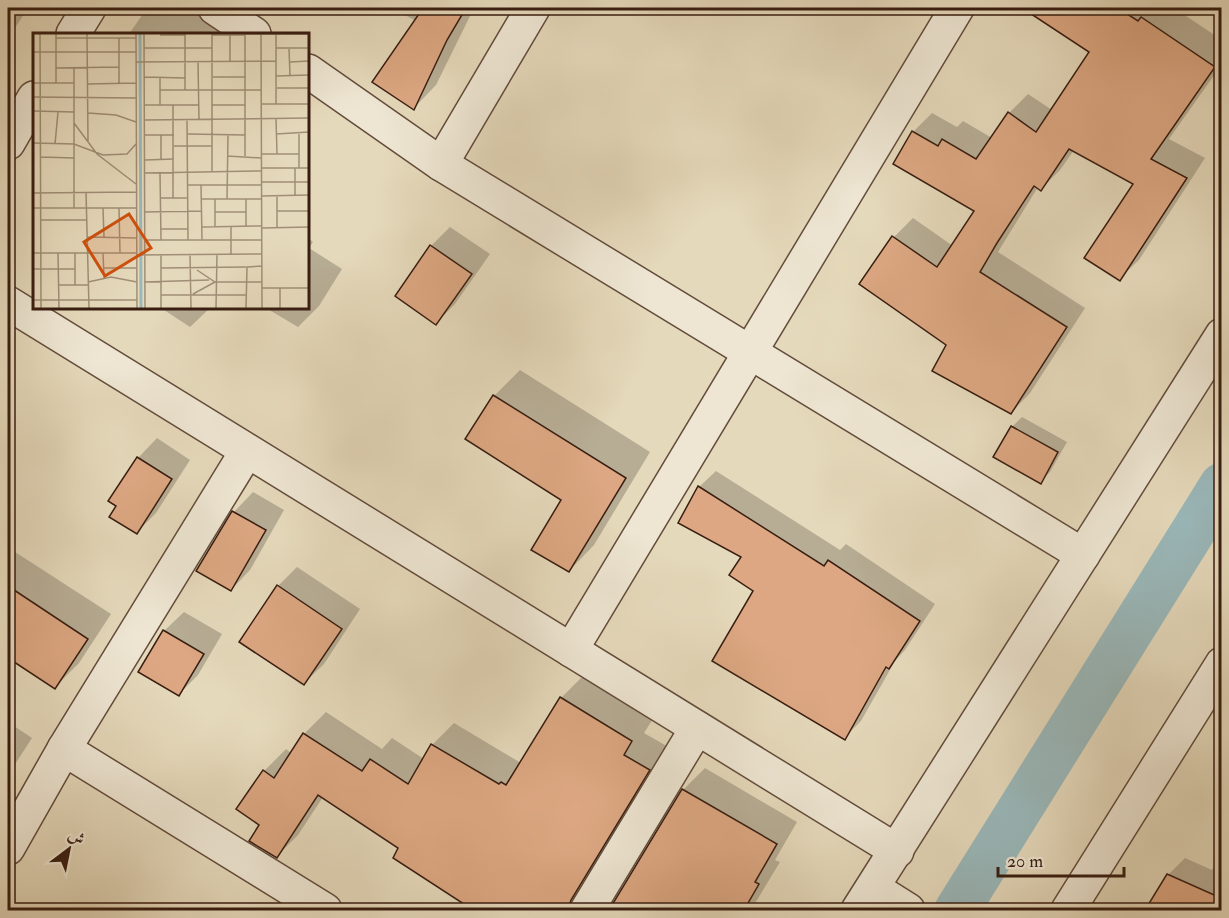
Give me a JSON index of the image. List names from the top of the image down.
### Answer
{
  "scale_bar": "20 m",
  "north": "top right"
}
